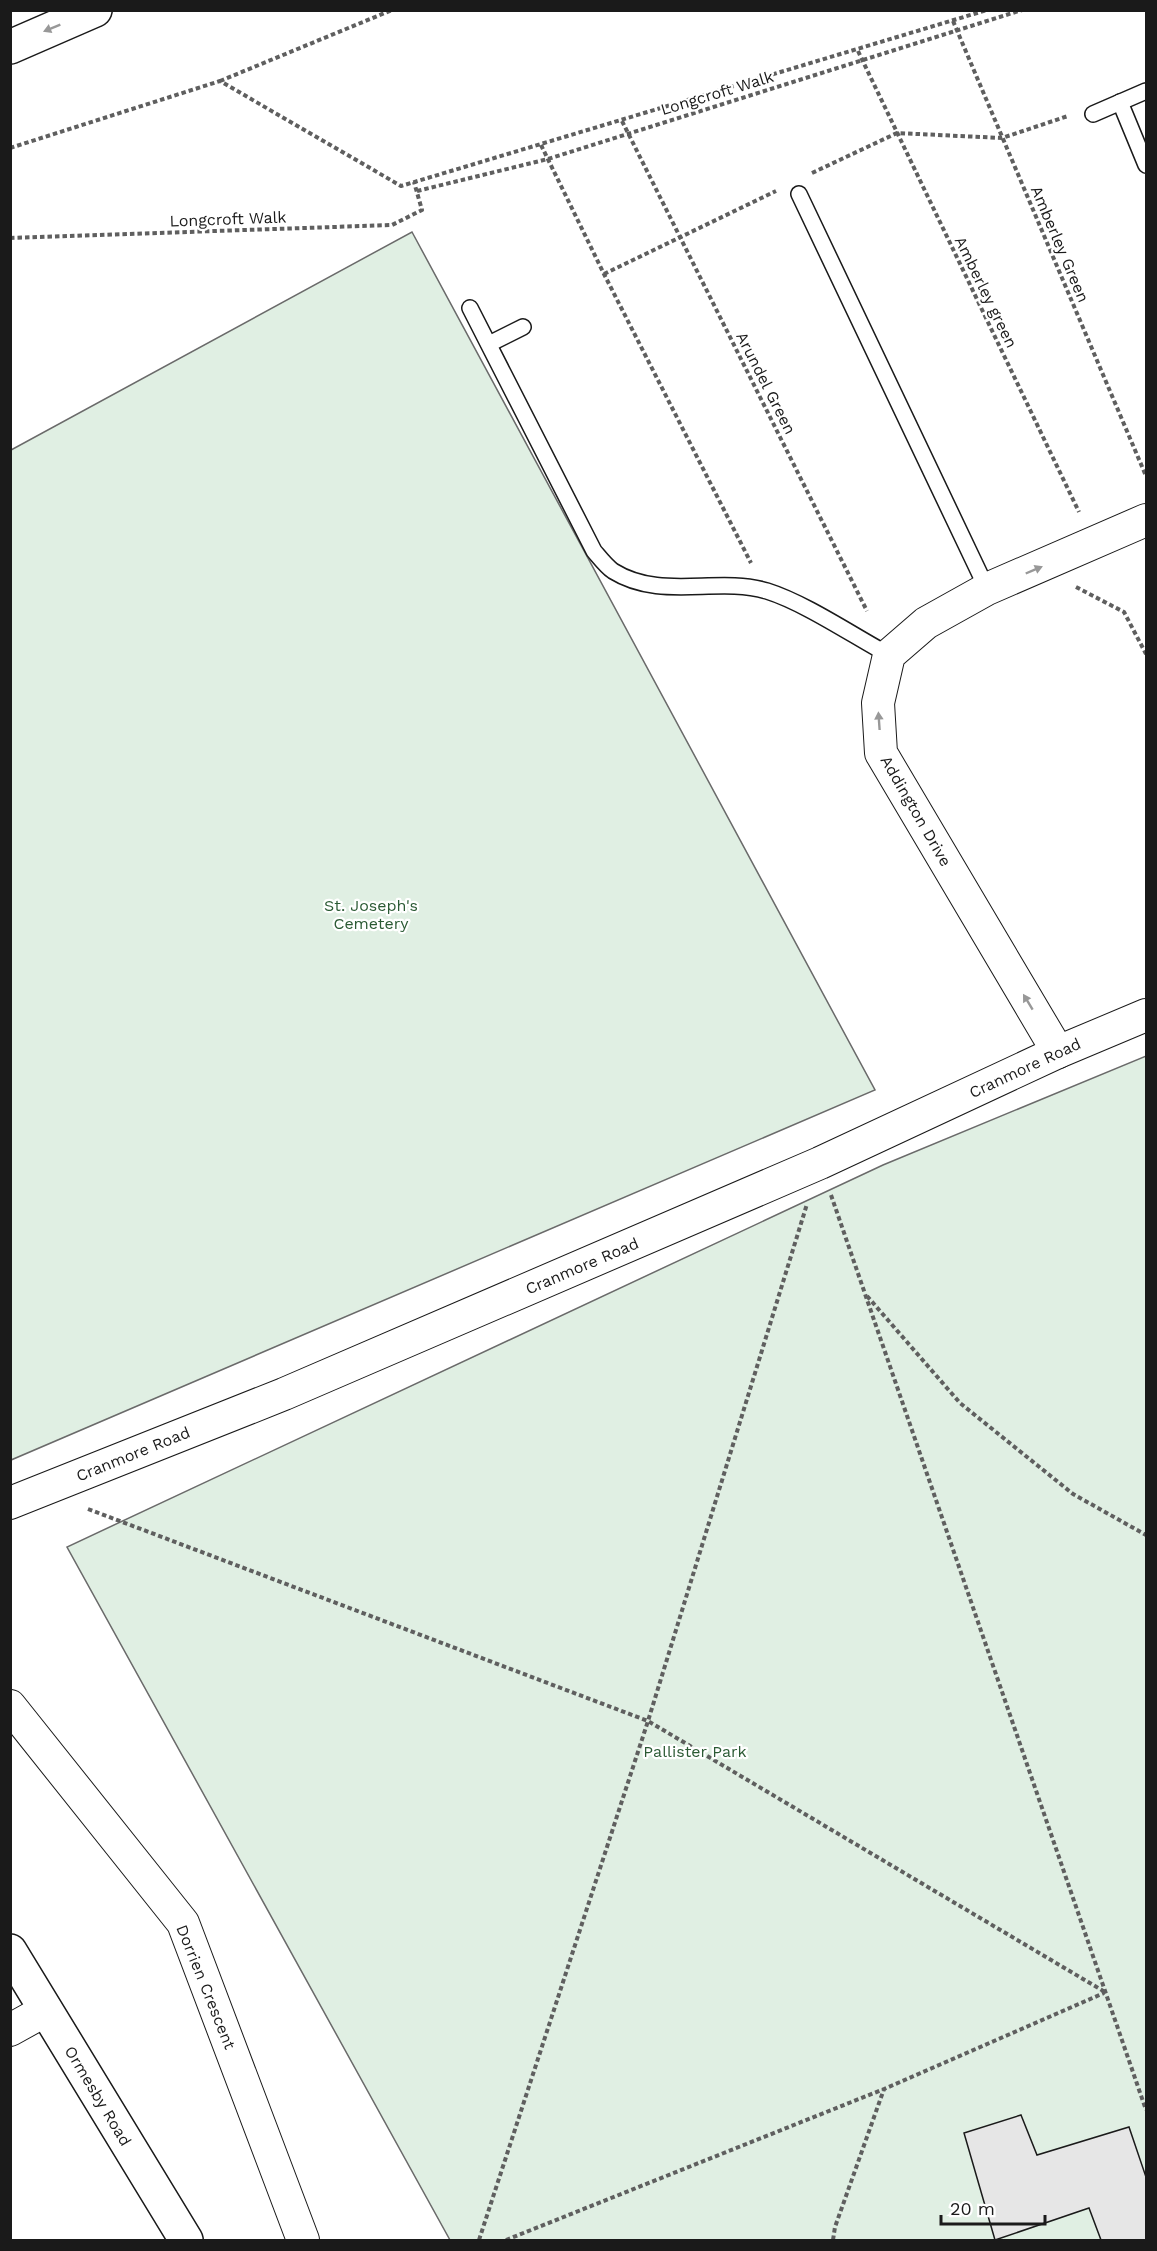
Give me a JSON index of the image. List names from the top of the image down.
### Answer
{
  "streets": {
    "street": [
      "Addington Drive",
      "Cranmore Road",
      "Dorrien Crescent",
      "Ormesby Road"
    ],
    "path": [
      "Longcroft Walk",
      "Amberley Green",
      "Amberley green",
      "Arundel Green"
    ]
  },
  "crossings": [
    ["Longcroft Walk", "Amberley Green"],
    ["Longcroft Walk", "Amberley green"],
    ["Longcroft Walk", "Arundel Green"],
    ["Arundel Green", "Addington Drive"],
    ["Addington Drive", "Cranmore Road"]
  ],
  "one_way": ["Addington Drive"],
  "parks": ["St. Joseph's Cemetery", "Pallister Park"],
  "scale_bar": "20 m"
}
